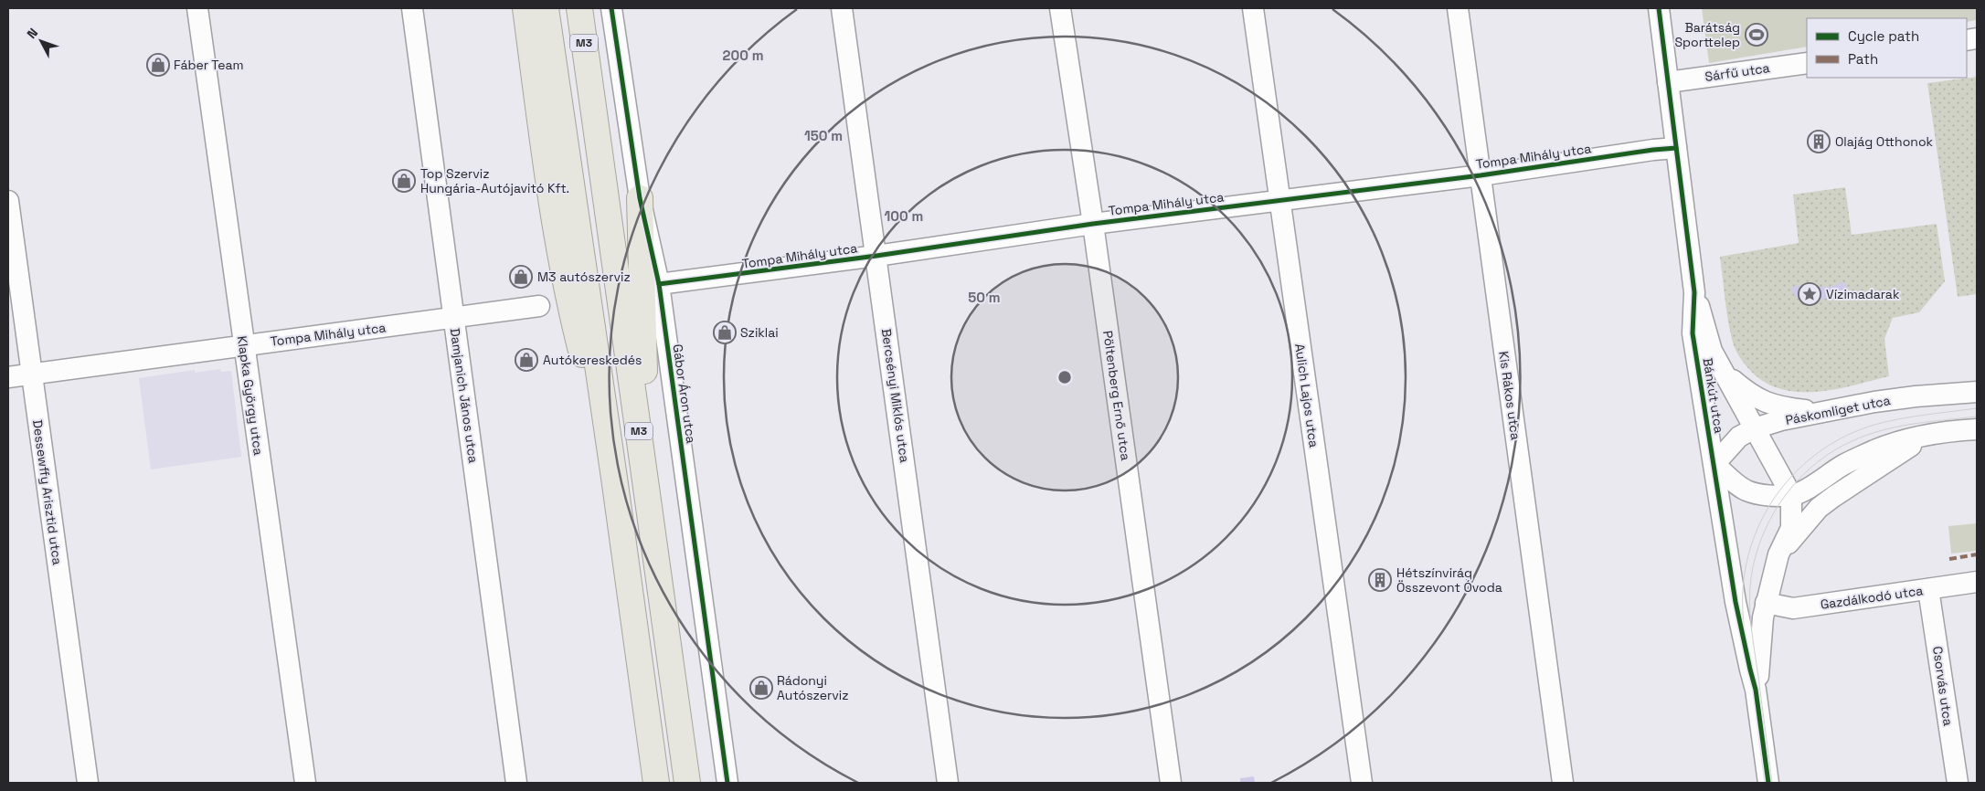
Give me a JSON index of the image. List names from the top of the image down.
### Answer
{
  "streets": {
    "main road": ["M3"],
    "street": [
      "Sárfű utca",
      "Tompa Mihály utca",
      "Gábor Áron utca",
      "Klapka György utca",
      "Damjanich János utca",
      "Bercsényi Miklós utca",
      "Pöltenberg Ernő utca",
      "Aulich Lajos utca",
      "Kis Rákos utca",
      "Bánkút utca",
      "Páskomliget utca",
      "Dessewffy Arisztid utca",
      "Gazdálkodó utca",
      "Csorvás utca"
    ]
  },
  "crossings": [
    ["Sárfű utca", "Bánkút utca"],
    ["Tompa Mihály utca", "Gábor Áron utca"],
    ["Tompa Mihály utca", "Klapka György utca"],
    ["Tompa Mihály utca", "Damjanich János utca"],
    ["Tompa Mihály utca", "Bercsényi Miklós utca"],
    ["Tompa Mihály utca", "Pöltenberg Ernő utca"],
    ["Tompa Mihály utca", "Aulich Lajos utca"],
    ["Tompa Mihály utca", "Kis Rákos utca"],
    ["Tompa Mihály utca", "Bánkút utca"],
    ["Tompa Mihály utca", "Dessewffy Arisztid utca"],
    ["Bánkút utca", "Páskomliget utca"],
    ["Bánkút utca", "Gazdálkodó utca"],
    ["Gazdálkodó utca", "Csorvás utca"]
  ],
  "places": {
    "sports": ["Barátság Sporttelep"],
    "shop": [
      "Fáber Team",
      "Top Szerviz Hungária-Autójavitó Kft.",
      "M3 autószerviz",
      "Sziklai",
      "Autókereskedés",
      "Rádonyi Autószerviz"
    ],
    "building": ["Olajág Otthonok", "Hétszínvirág Összevont Óvoda"],
    "place": ["Vízimadarak"]
  },
  "legend": ["Cycle path", "Path"],
  "north": "top left",
  "rings": [
    "200 m",
    "150 m",
    "100 m",
    "50 m"
  ]
}
